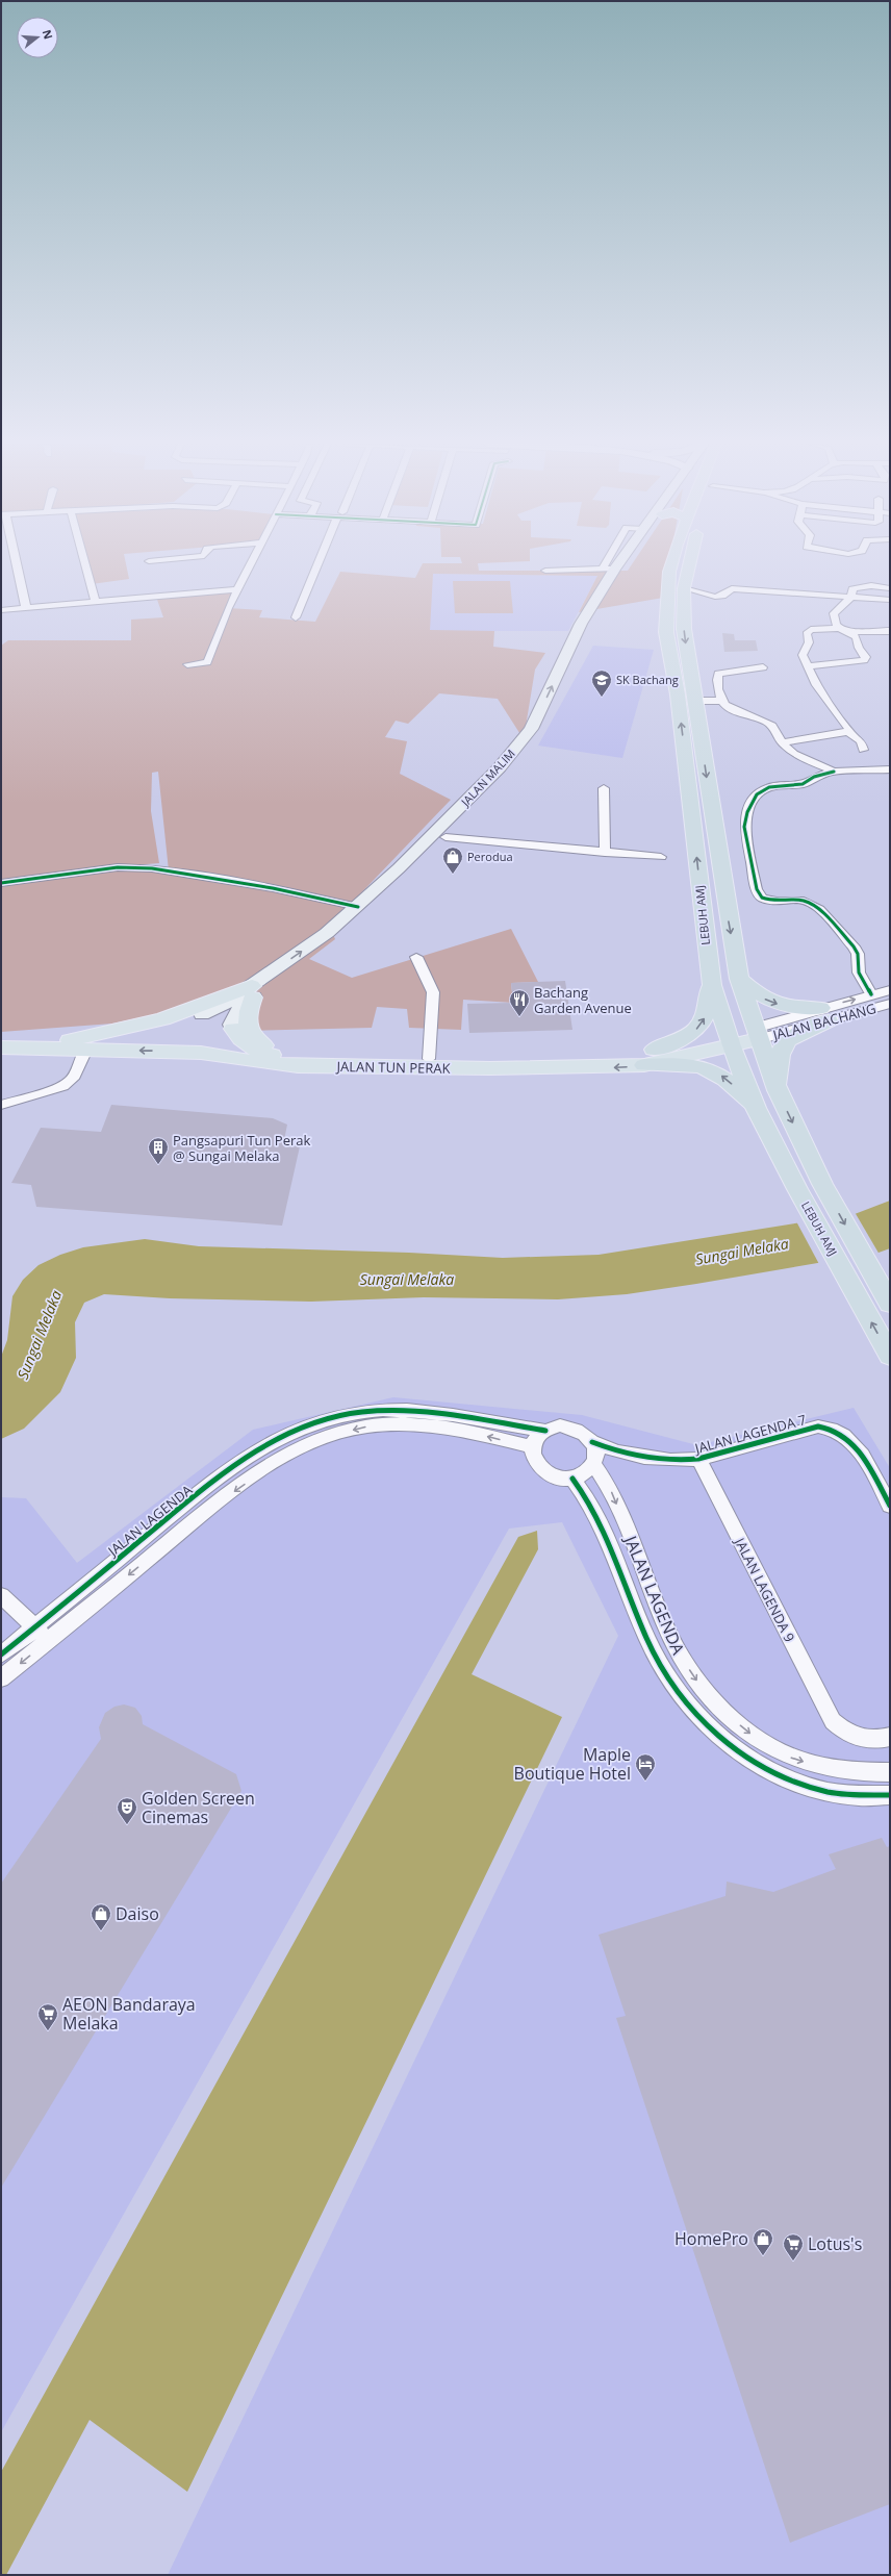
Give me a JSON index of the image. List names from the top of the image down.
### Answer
{
  "streets": {
    "highway": ["LEBUH AMJ"],
    "main road": ["JALAN MALIM", "JALAN TUN PERAK"],
    "street": [
      "JALAN BACHANG",
      "JALAN LAGENDA 7",
      "JALAN LAGENDA",
      "JALAN LAGENDA 9"
    ]
  },
  "crossings": [
    ["JALAN MALIM", "JALAN TUN PERAK"],
    ["LEBUH AMJ", "JALAN BACHANG"],
    ["LEBUH AMJ", "JALAN TUN PERAK"],
    ["JALAN BACHANG", "JALAN TUN PERAK"],
    ["JALAN LAGENDA 7", "JALAN LAGENDA"],
    ["JALAN LAGENDA 7", "JALAN LAGENDA 9"]
  ],
  "water": ["Sungai Melaka"],
  "places": {
    "school or university": ["SK Bachang"],
    "shop": ["Perodua", "Daiso", "HomePro"],
    "restaurant": ["Bachang Garden Avenue"],
    "building": ["Pangsapuri Tun Perak @ Sungai Melaka"],
    "hotel": ["Maple Boutique Hotel"],
    "theatre": ["Golden Screen Cinemas"],
    "supermarket": ["AEON Bandaraya Melaka", "Lotus's"]
  },
  "north": "right"
}
